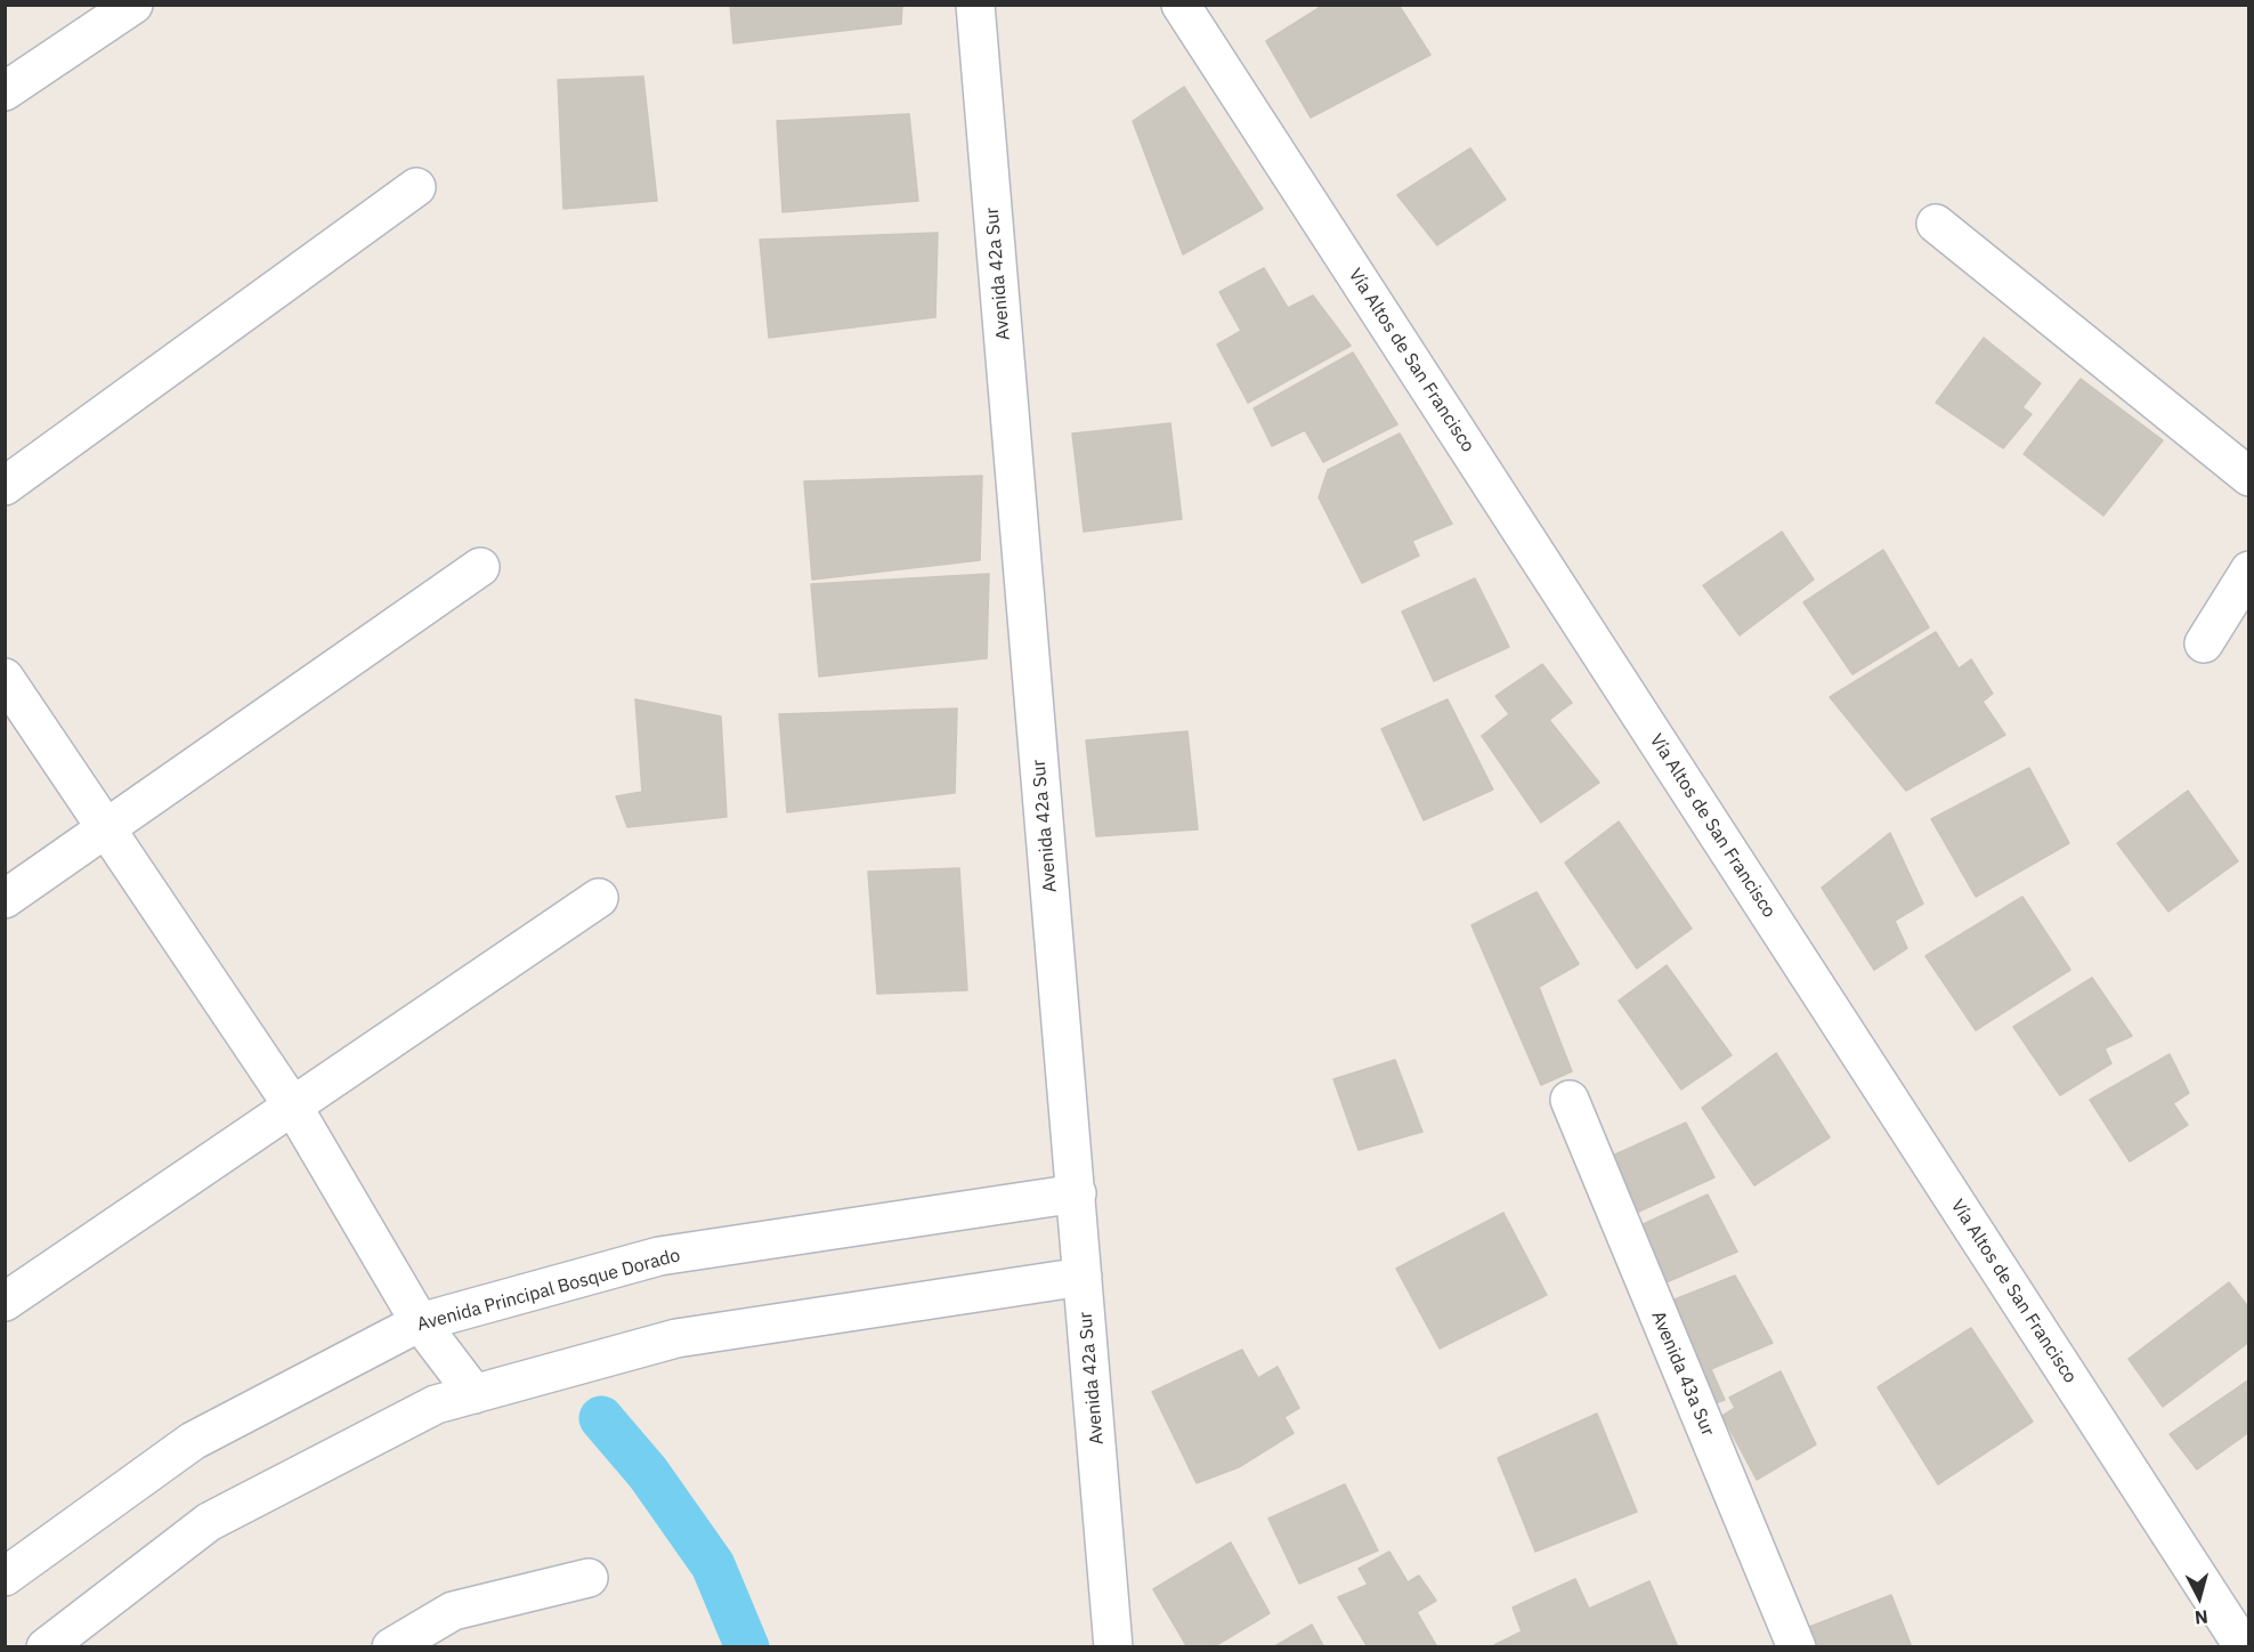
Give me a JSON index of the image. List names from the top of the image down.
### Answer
{
  "streets": {
    "street": [
      "Avenida 42a Sur",
      "Vía Altos de San Francisco",
      "Avenida Principal Bosque Dorado",
      "Avenida 43a Sur"
    ]
  },
  "crossings": [
    ["Avenida 42a Sur", "Avenida Principal Bosque Dorado"]
  ],
  "north": "bottom"
}
